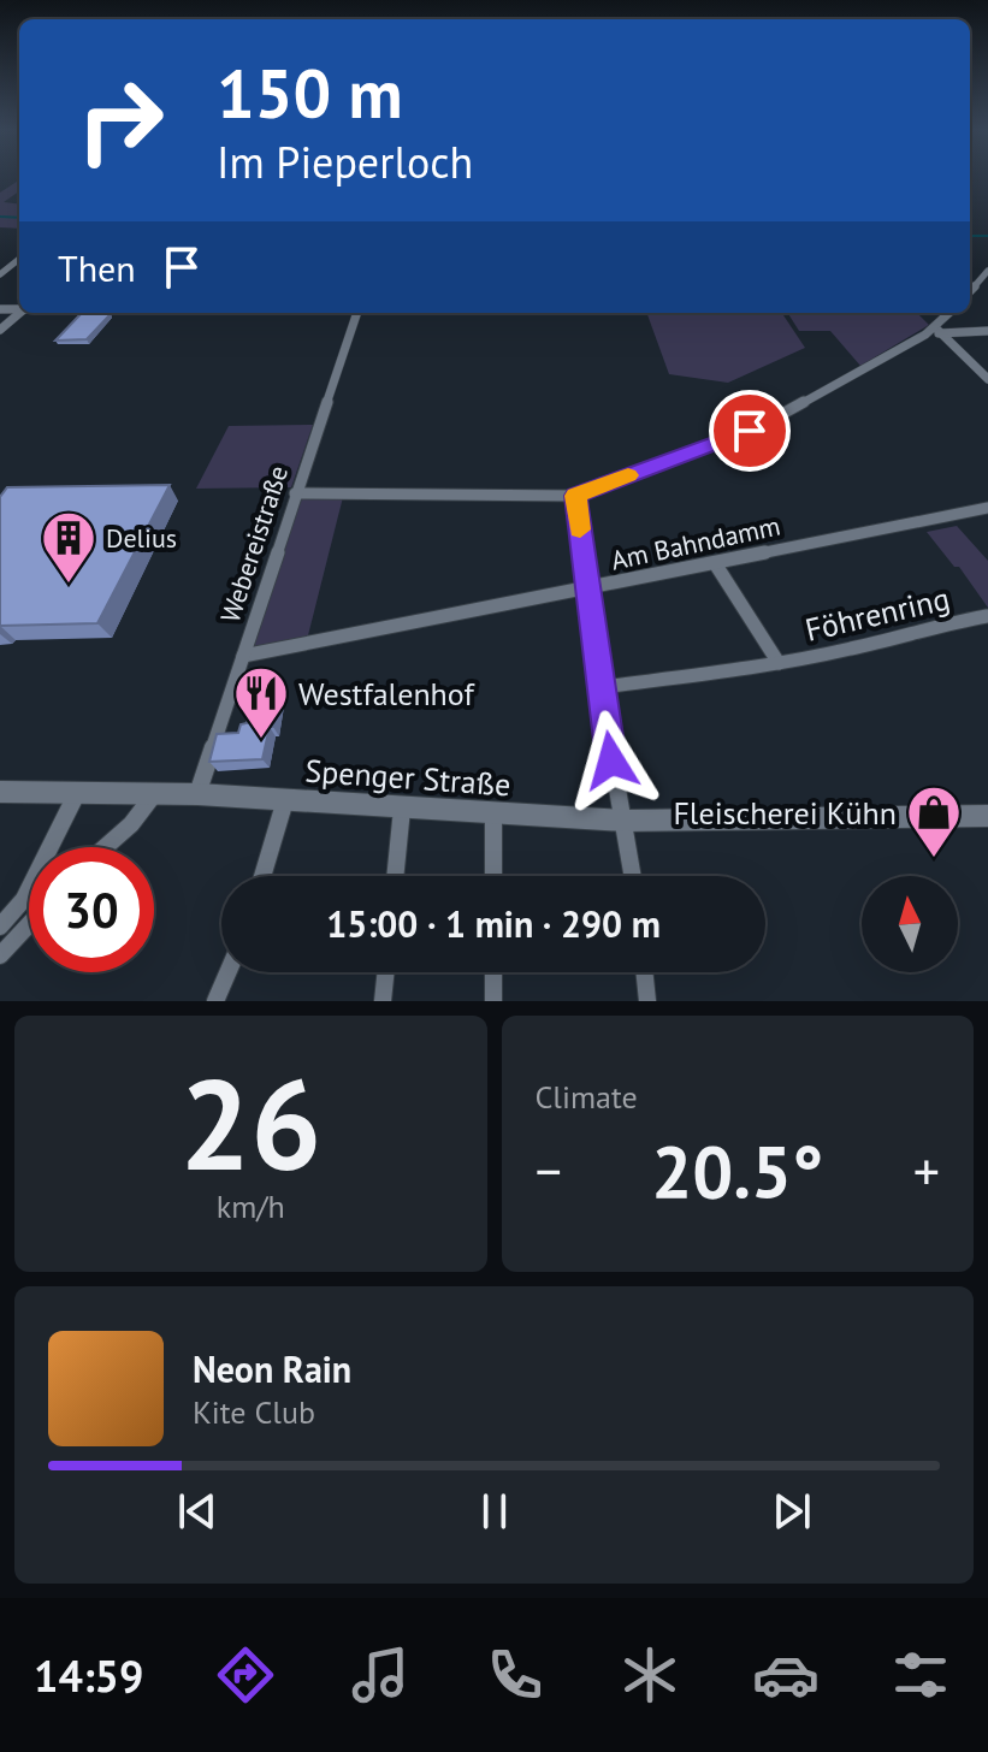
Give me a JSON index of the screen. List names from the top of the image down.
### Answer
{
  "streets": {
    "street": [
      "Am Bahndamm",
      "Webereistraße",
      "Föhrenring",
      "Spenger Straße"
    ]
  },
  "crossings": [
    ["Am Bahndamm", "Webereistraße"],
    ["Am Bahndamm", "Föhrenring"],
    ["Webereistraße", "Spenger Straße"]
  ],
  "places": {
    "building": ["Delius"],
    "restaurant": ["Westfalenhof"],
    "shop": ["Fleischerei Kühn"]
  },
  "north": "top",
  "page": {
    "turn": ["150 m", "Im Pieperloch"],
    "then": "Then",
    "limit": "30",
    "trip": "15:00 · 1 min · 290 m",
    "tile": [
      ["26", "km/h"],
      "Climate"
    ],
    "heat": ["−", "20.5°", "+"],
    "song": ["Neon Rain", "Kite Club"],
    "tabs": "14:59"
  }
}
